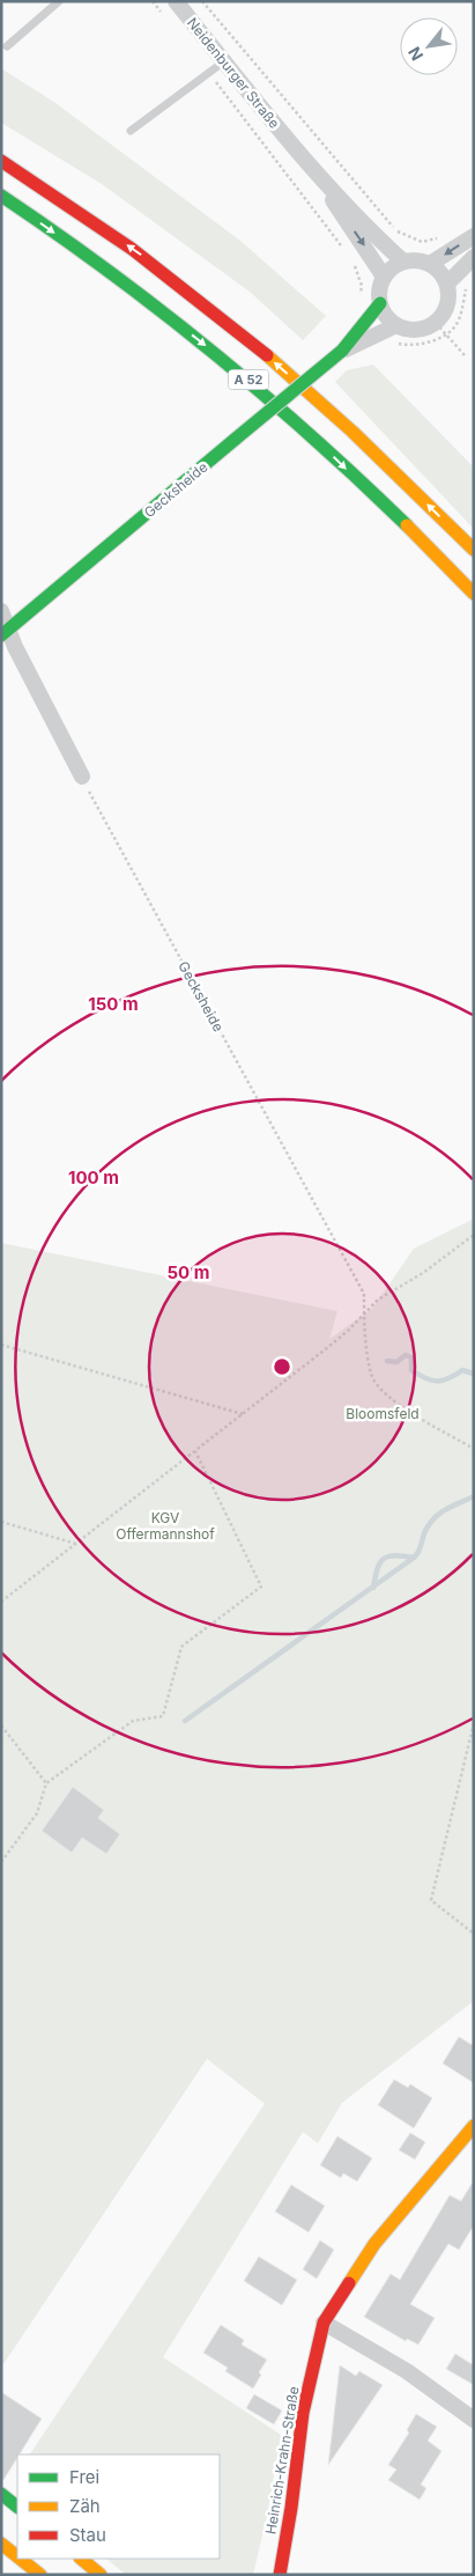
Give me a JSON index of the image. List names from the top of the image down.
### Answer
{
  "streets": {
    "main road": ["A 52", "Gecksheide", "Heinrich-Krahn-Straße"],
    "street": ["Neidenburger Straße"]
  },
  "crossings": [
    ["Neidenburger Straße", "Gecksheide"]
  ],
  "parks": ["Bloomsfeld", "KGV Offermannshof"],
  "legend": ["Frei", "Zäh", "Stau"],
  "north": "bottom left",
  "rings": ["150 m", "100 m", "50 m"]
}
